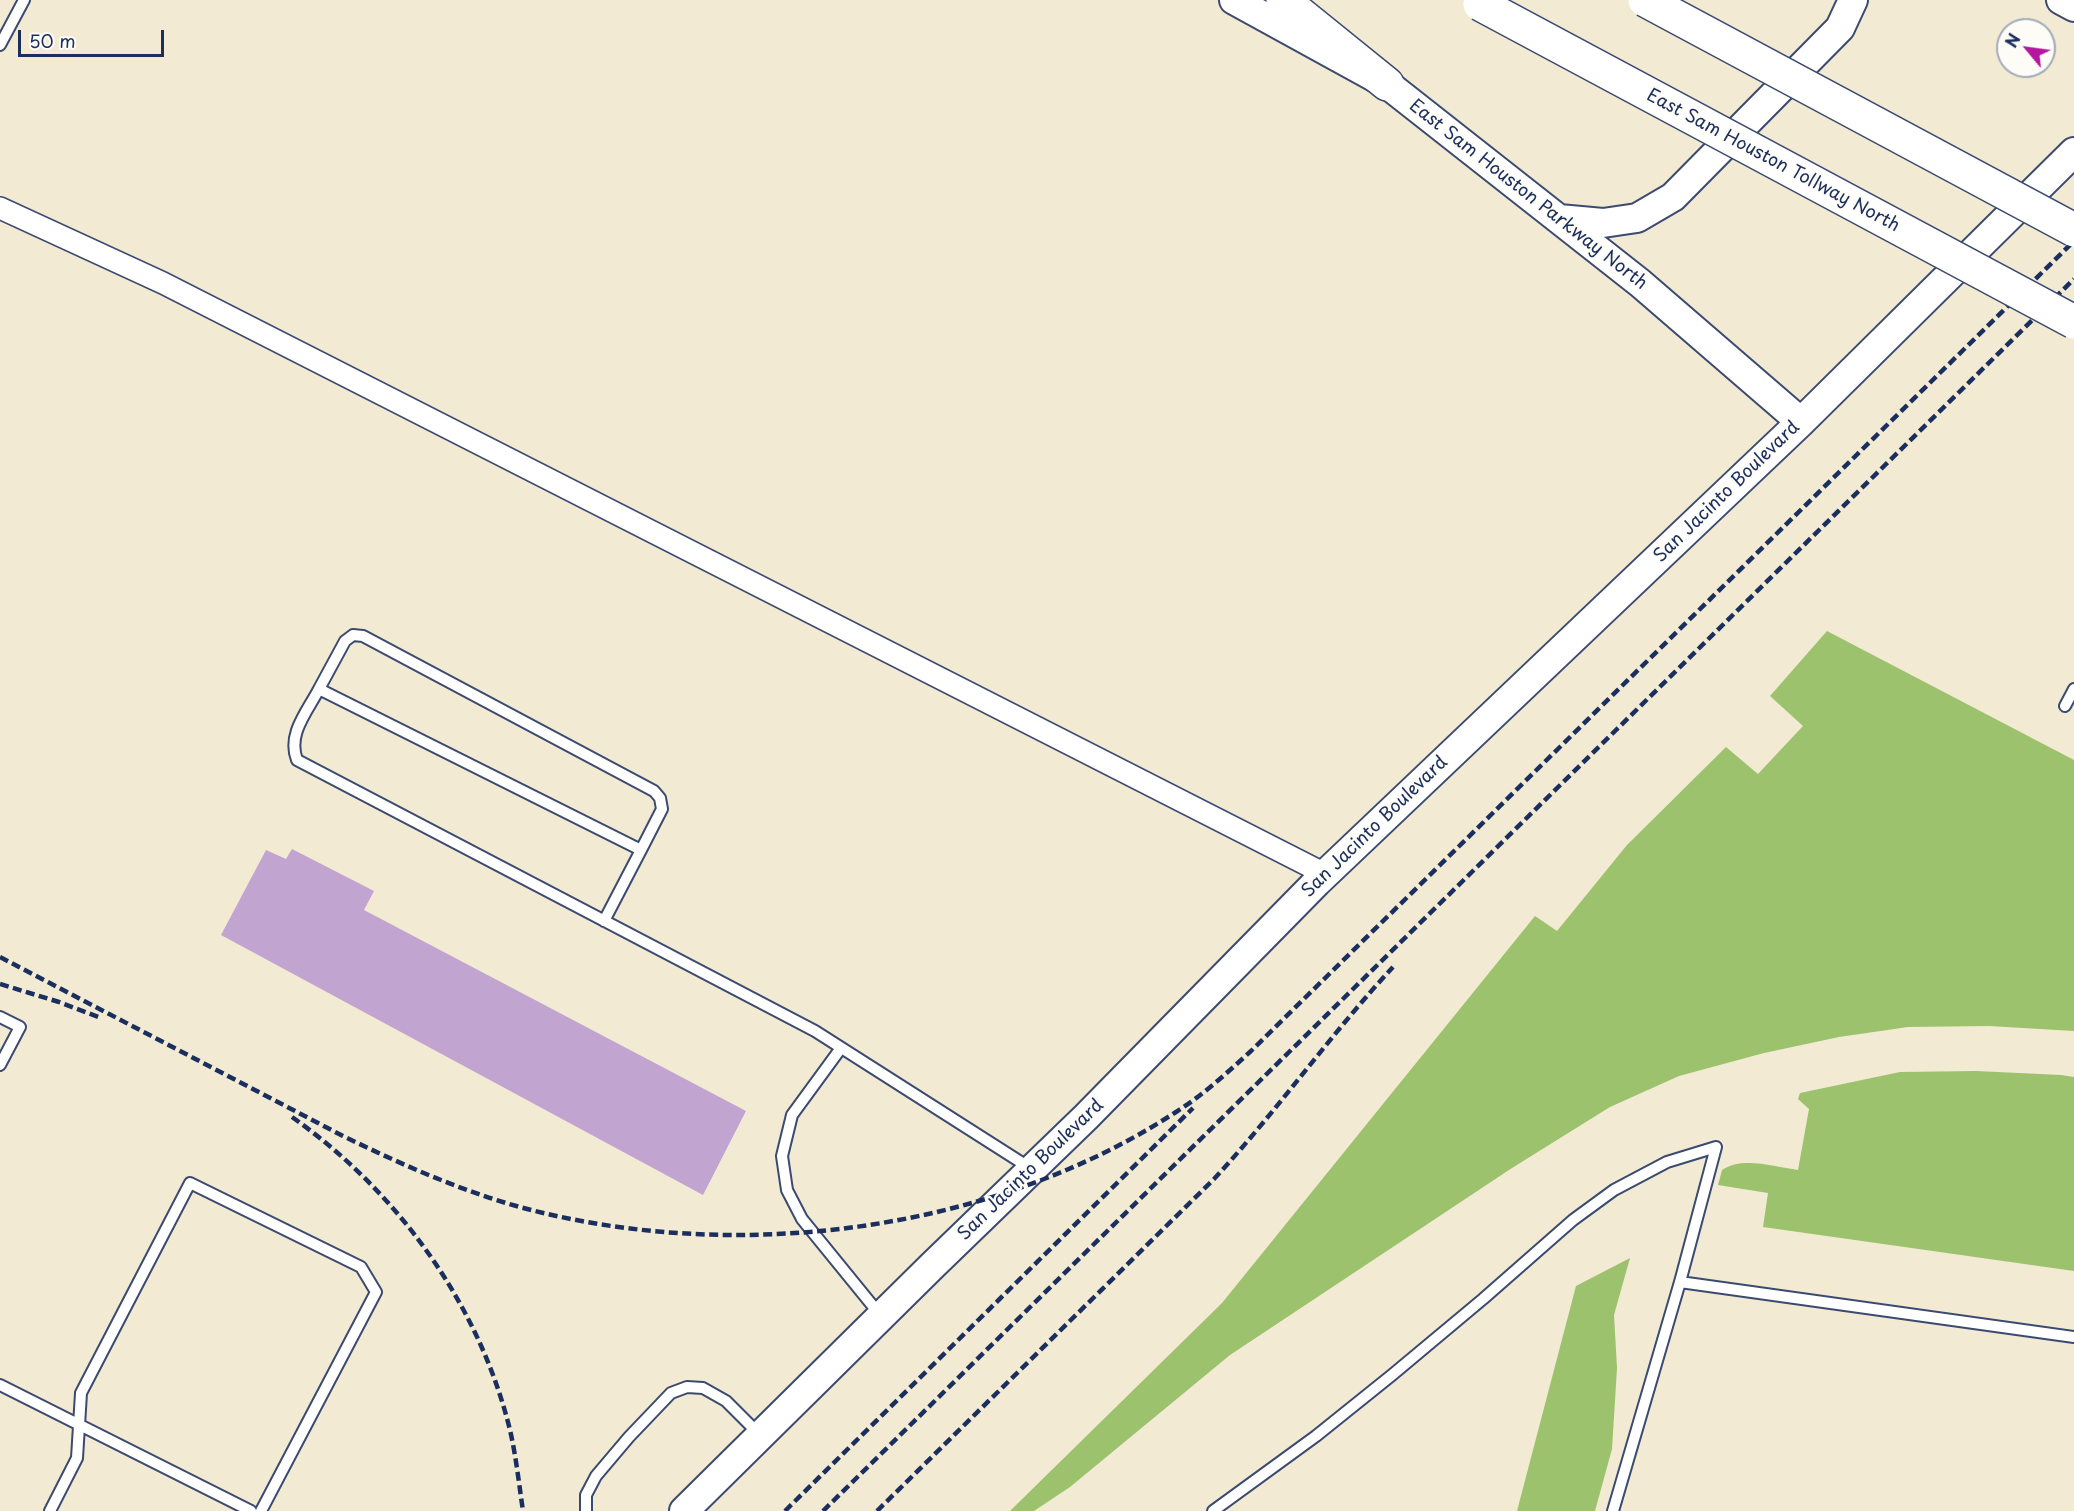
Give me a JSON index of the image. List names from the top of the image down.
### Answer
{
  "streets": {
    "highway": ["East Sam Houston Tollway North"],
    "main road": ["East Sam Houston Parkway North", "San Jacinto Boulevard"]
  },
  "crossings": [
    ["East Sam Houston Parkway North", "San Jacinto Boulevard"]
  ],
  "scale_bar": "50 m",
  "north": "top left"
}
